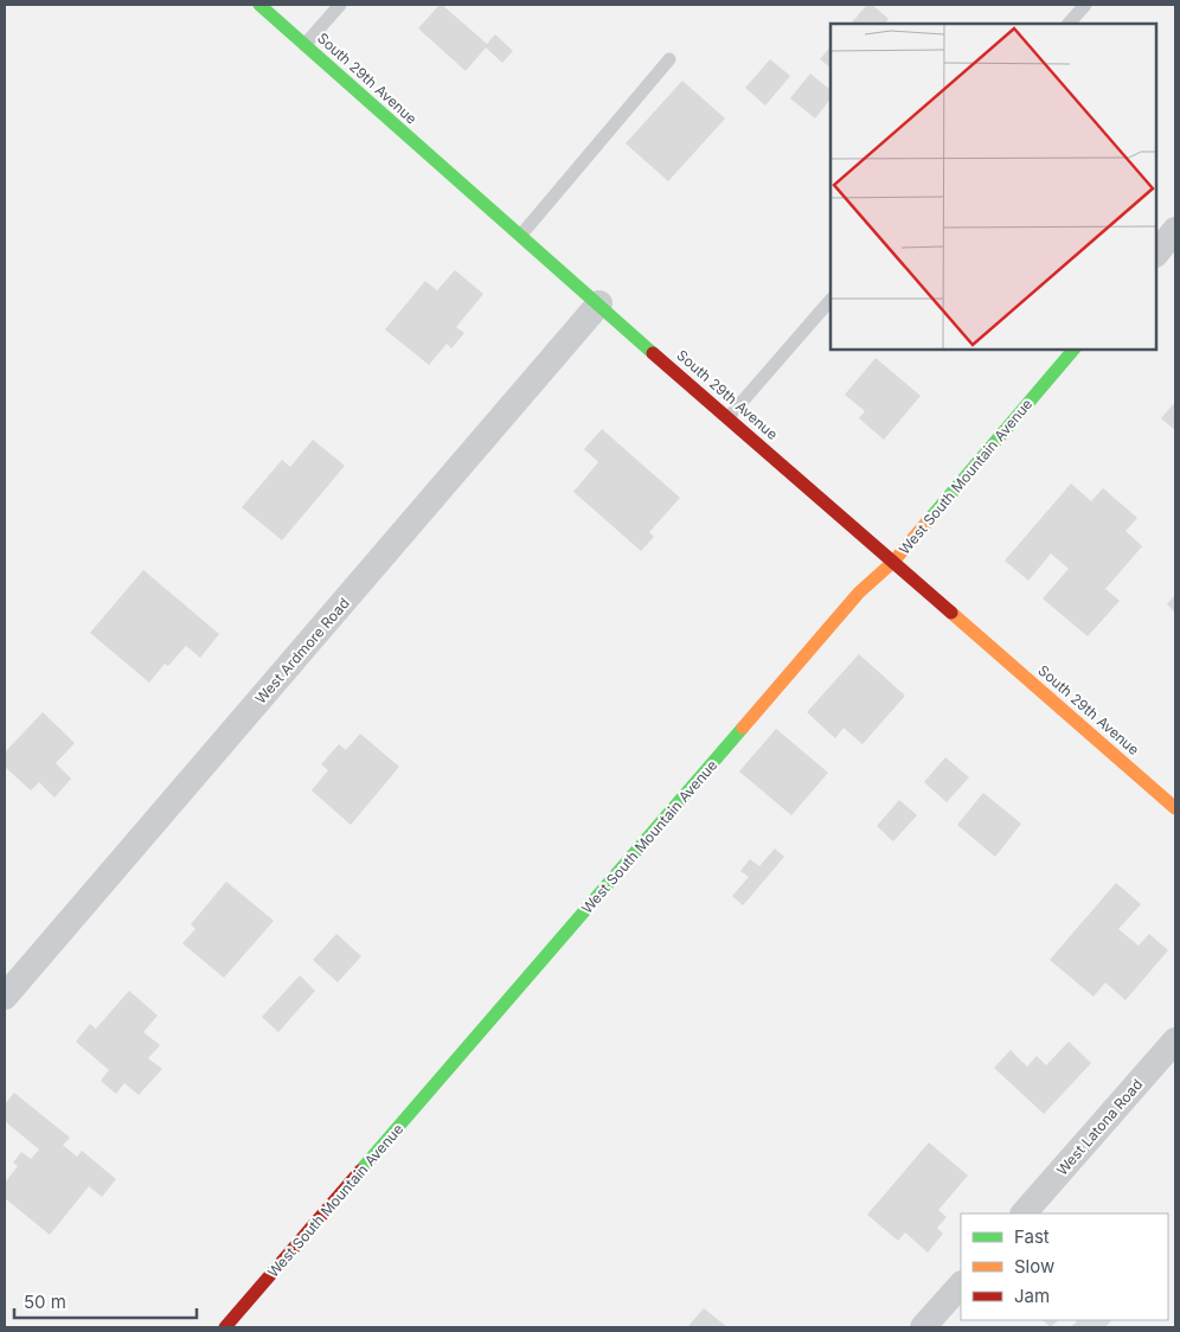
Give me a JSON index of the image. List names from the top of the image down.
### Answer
{
  "streets": {
    "street": [
      "South 29th Avenue",
      "West South Mountain Avenue",
      "West Ardmore Road",
      "West Latona Road"
    ]
  },
  "crossings": [
    ["South 29th Avenue", "West South Mountain Avenue"],
    ["South 29th Avenue", "West Ardmore Road"]
  ],
  "legend": ["Fast", "Slow", "Jam"],
  "scale_bar": "50 m"
}
